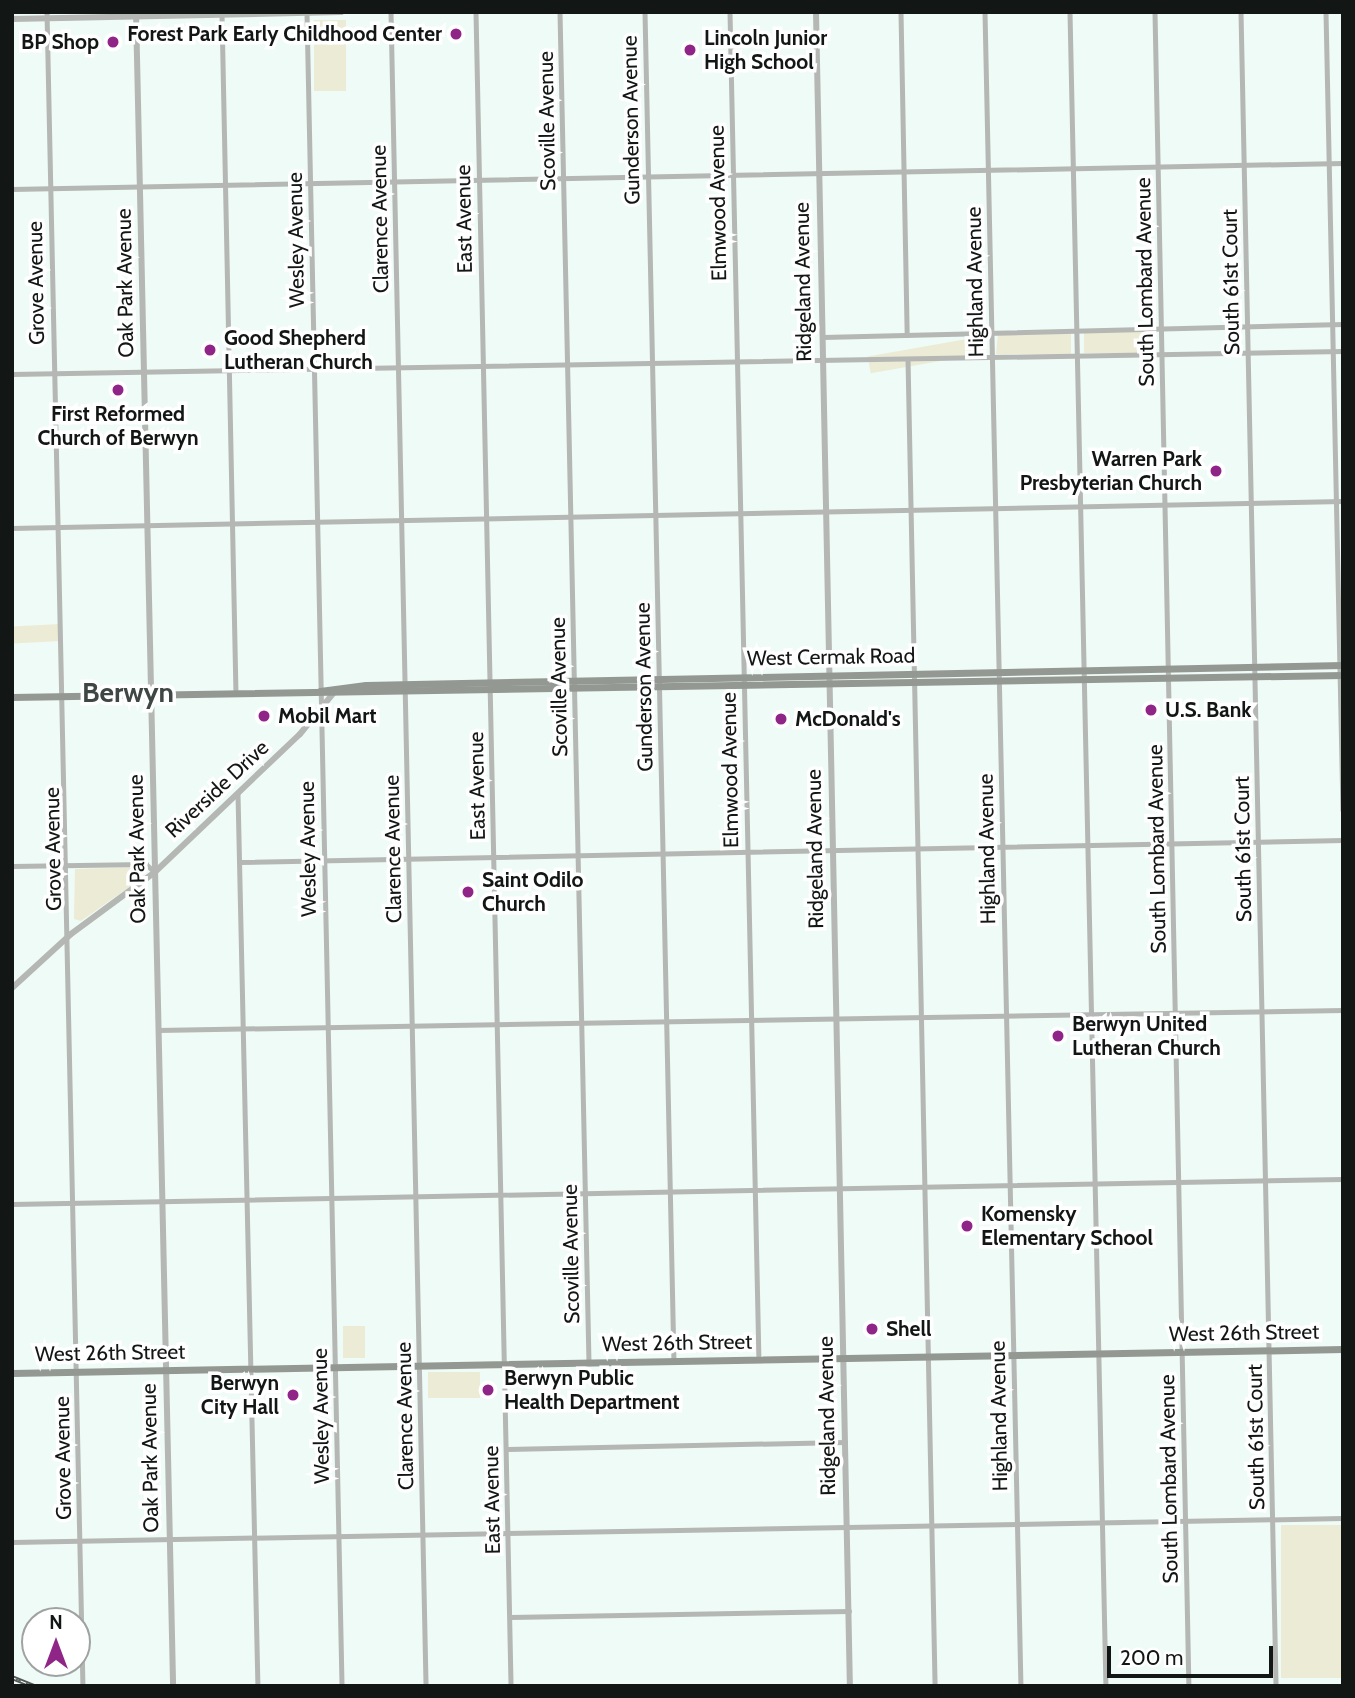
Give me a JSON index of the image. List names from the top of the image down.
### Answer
{
  "streets": {
    "main road": ["West Cermak Road", "West 26th Street"],
    "street": [
      "Gunderson Avenue",
      "Scoville Avenue",
      "Elmwood Avenue",
      "Clarence Avenue",
      "East Avenue",
      "Wesley Avenue",
      "Ridgeland Avenue",
      "Highland Avenue",
      "South Lombard Avenue",
      "South 61st Court",
      "Grove Avenue",
      "Oak Park Avenue",
      "Riverside Drive"
    ]
  },
  "crossings": [
    ["Gunderson Avenue", "West Cermak Road"],
    ["Gunderson Avenue", "West 26th Street"],
    ["Scoville Avenue", "West Cermak Road"],
    ["Scoville Avenue", "West 26th Street"],
    ["Elmwood Avenue", "West Cermak Road"],
    ["Elmwood Avenue", "West 26th Street"],
    ["Clarence Avenue", "West Cermak Road"],
    ["Clarence Avenue", "West 26th Street"],
    ["East Avenue", "West Cermak Road"],
    ["East Avenue", "West 26th Street"],
    ["Wesley Avenue", "West Cermak Road"],
    ["Wesley Avenue", "Riverside Drive"],
    ["Wesley Avenue", "West 26th Street"],
    ["Ridgeland Avenue", "West Cermak Road"],
    ["Ridgeland Avenue", "West 26th Street"],
    ["Highland Avenue", "West Cermak Road"],
    ["Highland Avenue", "West 26th Street"],
    ["South Lombard Avenue", "West Cermak Road"],
    ["South Lombard Avenue", "West 26th Street"],
    ["South 61st Court", "West Cermak Road"],
    ["South 61st Court", "West 26th Street"],
    ["Grove Avenue", "West Cermak Road"],
    ["Grove Avenue", "Riverside Drive"],
    ["Grove Avenue", "West 26th Street"],
    ["Oak Park Avenue", "West Cermak Road"],
    ["Oak Park Avenue", "Riverside Drive"],
    ["Oak Park Avenue", "West 26th Street"],
    ["West Cermak Road", "Riverside Drive"]
  ],
  "districts": ["Berwyn"],
  "places": [
    "Forest Park Early Childhood Center",
    "BP Shop",
    "Lincoln Junior High School",
    "Good Shepherd Lutheran Church",
    "First Reformed Church of Berwyn",
    "Warren Park Presbyterian Church",
    "U.S. Bank",
    "Mobil Mart",
    "McDonald's",
    "Saint Odilo Church",
    "Berwyn United Lutheran Church",
    "Komensky Elementary School",
    "Shell",
    "Berwyn Public Health Department",
    "Berwyn City Hall"
  ],
  "scale_bar": "200 m",
  "north": "top"
}
